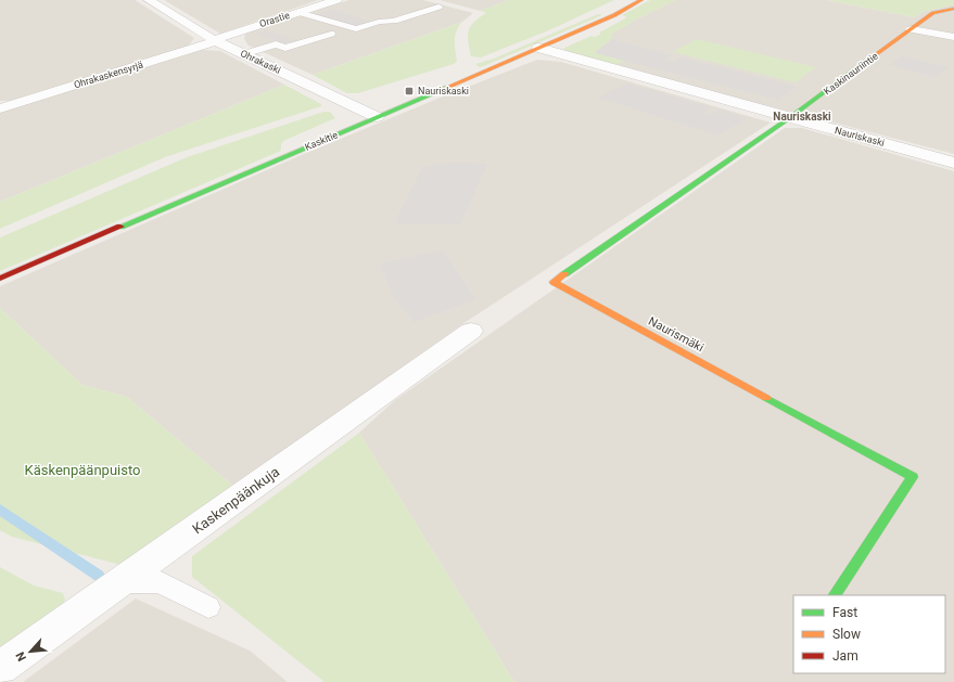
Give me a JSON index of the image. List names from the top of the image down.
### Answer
{
  "streets": {
    "street": [
      "Orastie",
      "Ohrakaski",
      "Kaskinauriintie",
      "Ohrakaskensyrjä",
      "Nauriskaski",
      "Kaskitie",
      "Naurismäki",
      "Kaskenpäänkuja"
    ]
  },
  "crossings": [
    ["Orastie", "Ohrakaski"],
    ["Orastie", "Ohrakaskensyrjä"],
    ["Ohrakaski", "Ohrakaskensyrjä"],
    ["Ohrakaski", "Kaskitie"],
    ["Kaskinauriintie", "Nauriskaski"],
    ["Kaskinauriintie", "Naurismäki"],
    ["Nauriskaski", "Kaskitie"],
    ["Nauriskaski", "Naurismäki"]
  ],
  "districts": ["Nauriskaski"],
  "parks": ["Käskenpäänpuisto"],
  "places": {
    "transit": ["Nauriskaski"]
  },
  "legend": ["Fast", "Slow", "Jam"],
  "north": "bottom left"
}
